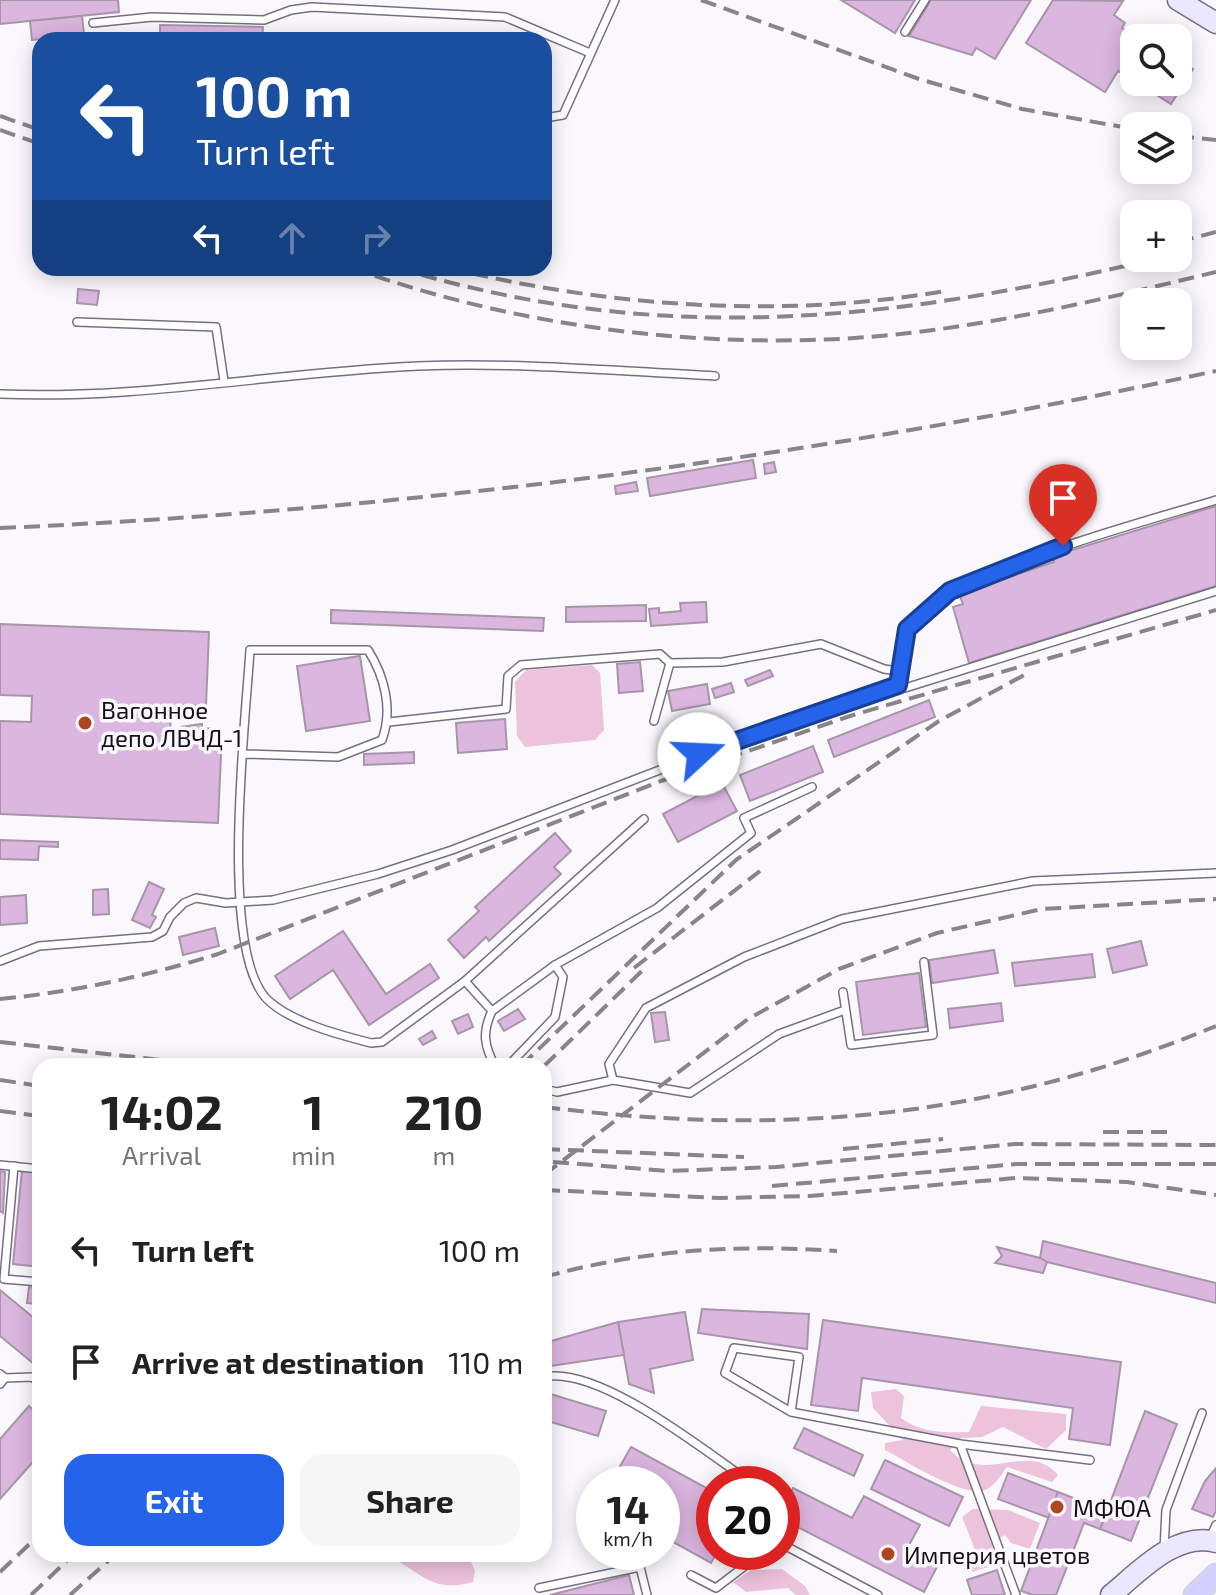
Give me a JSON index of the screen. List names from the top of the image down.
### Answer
{
  "places": ["Вагонное депо ЛВЧД-1", "МФЮА", "Империя цветов"],
  "page": {
    "map_buttons": ["+", "−"],
    "turn": ["100 m", "Turn left"],
    "eta": [
      "14:02",
      "Arrival",
      "1",
      "min",
      "210",
      "m"
    ],
    "list": [
      {
        "name": "Turn left",
        "value": "100 m"
      },
      {
        "name": "Arrive at destination",
        "value": "110 m"
      }
    ],
    "buttons": ["Exit", "Share"],
    "speed": "14 km/h",
    "limit": "20"
  }
}
